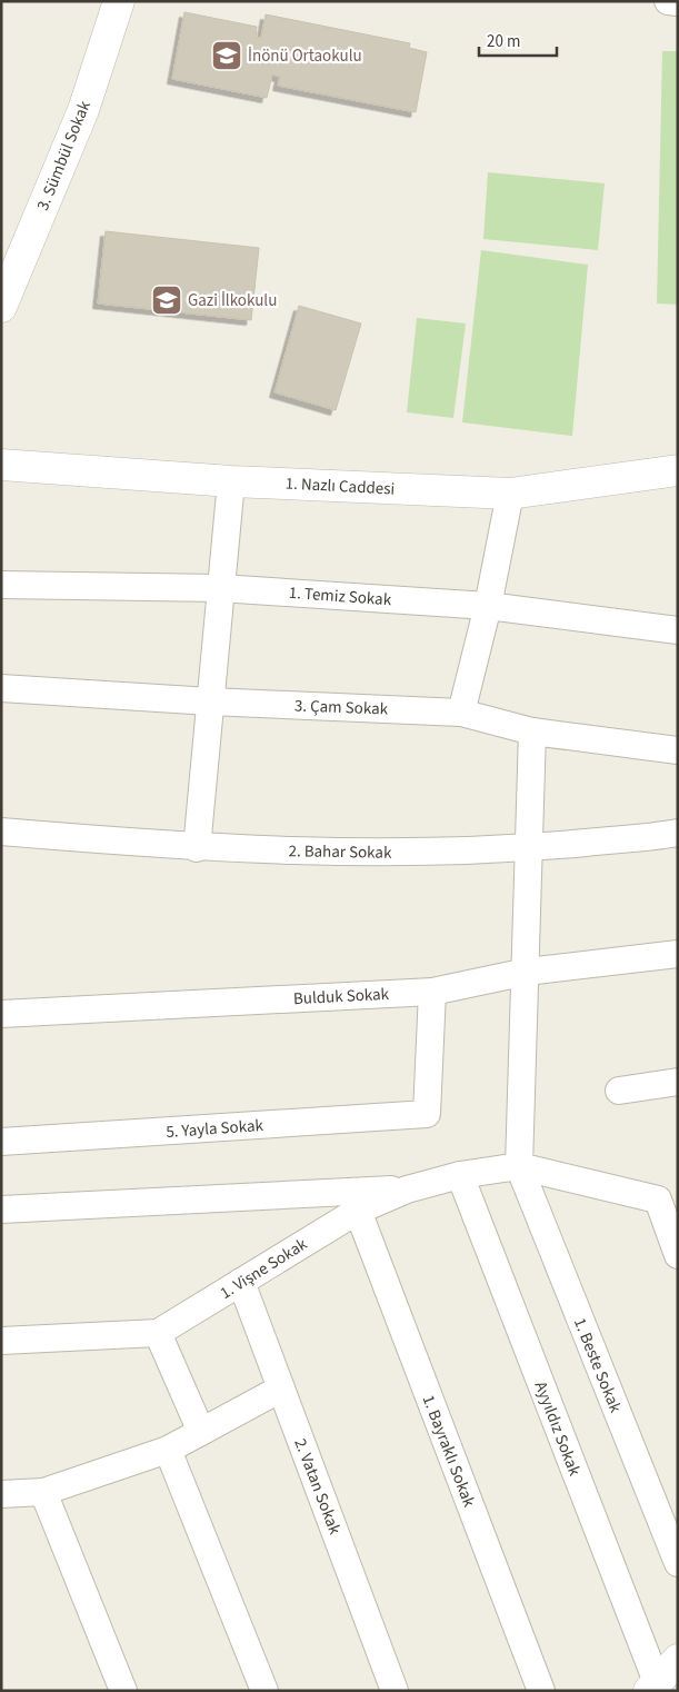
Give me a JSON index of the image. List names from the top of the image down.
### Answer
{
  "streets": {
    "street": [
      "3. Sümbül Sokak",
      "1. Nazlı Caddesi",
      "1. Temiz Sokak",
      "3. Çam Sokak",
      "2. Bahar Sokak",
      "Bulduk Sokak",
      "5. Yayla Sokak",
      "1. Vişne Sokak",
      "1. Beste Sokak",
      "Ayyıldız Sokak",
      "1. Bayraklı Sokak",
      "2. Vatan Sokak"
    ]
  },
  "crossings": [
    ["Bulduk Sokak", "5. Yayla Sokak"],
    ["1. Vişne Sokak", "1. Beste Sokak"],
    ["1. Vişne Sokak", "Ayyıldız Sokak"],
    ["1. Vişne Sokak", "1. Bayraklı Sokak"],
    ["1. Vişne Sokak", "2. Vatan Sokak"]
  ],
  "places": {
    "school or university": ["İnönü Ortaokulu", "Gazi İlkokulu"]
  },
  "scale_bar": "20 m"
}
